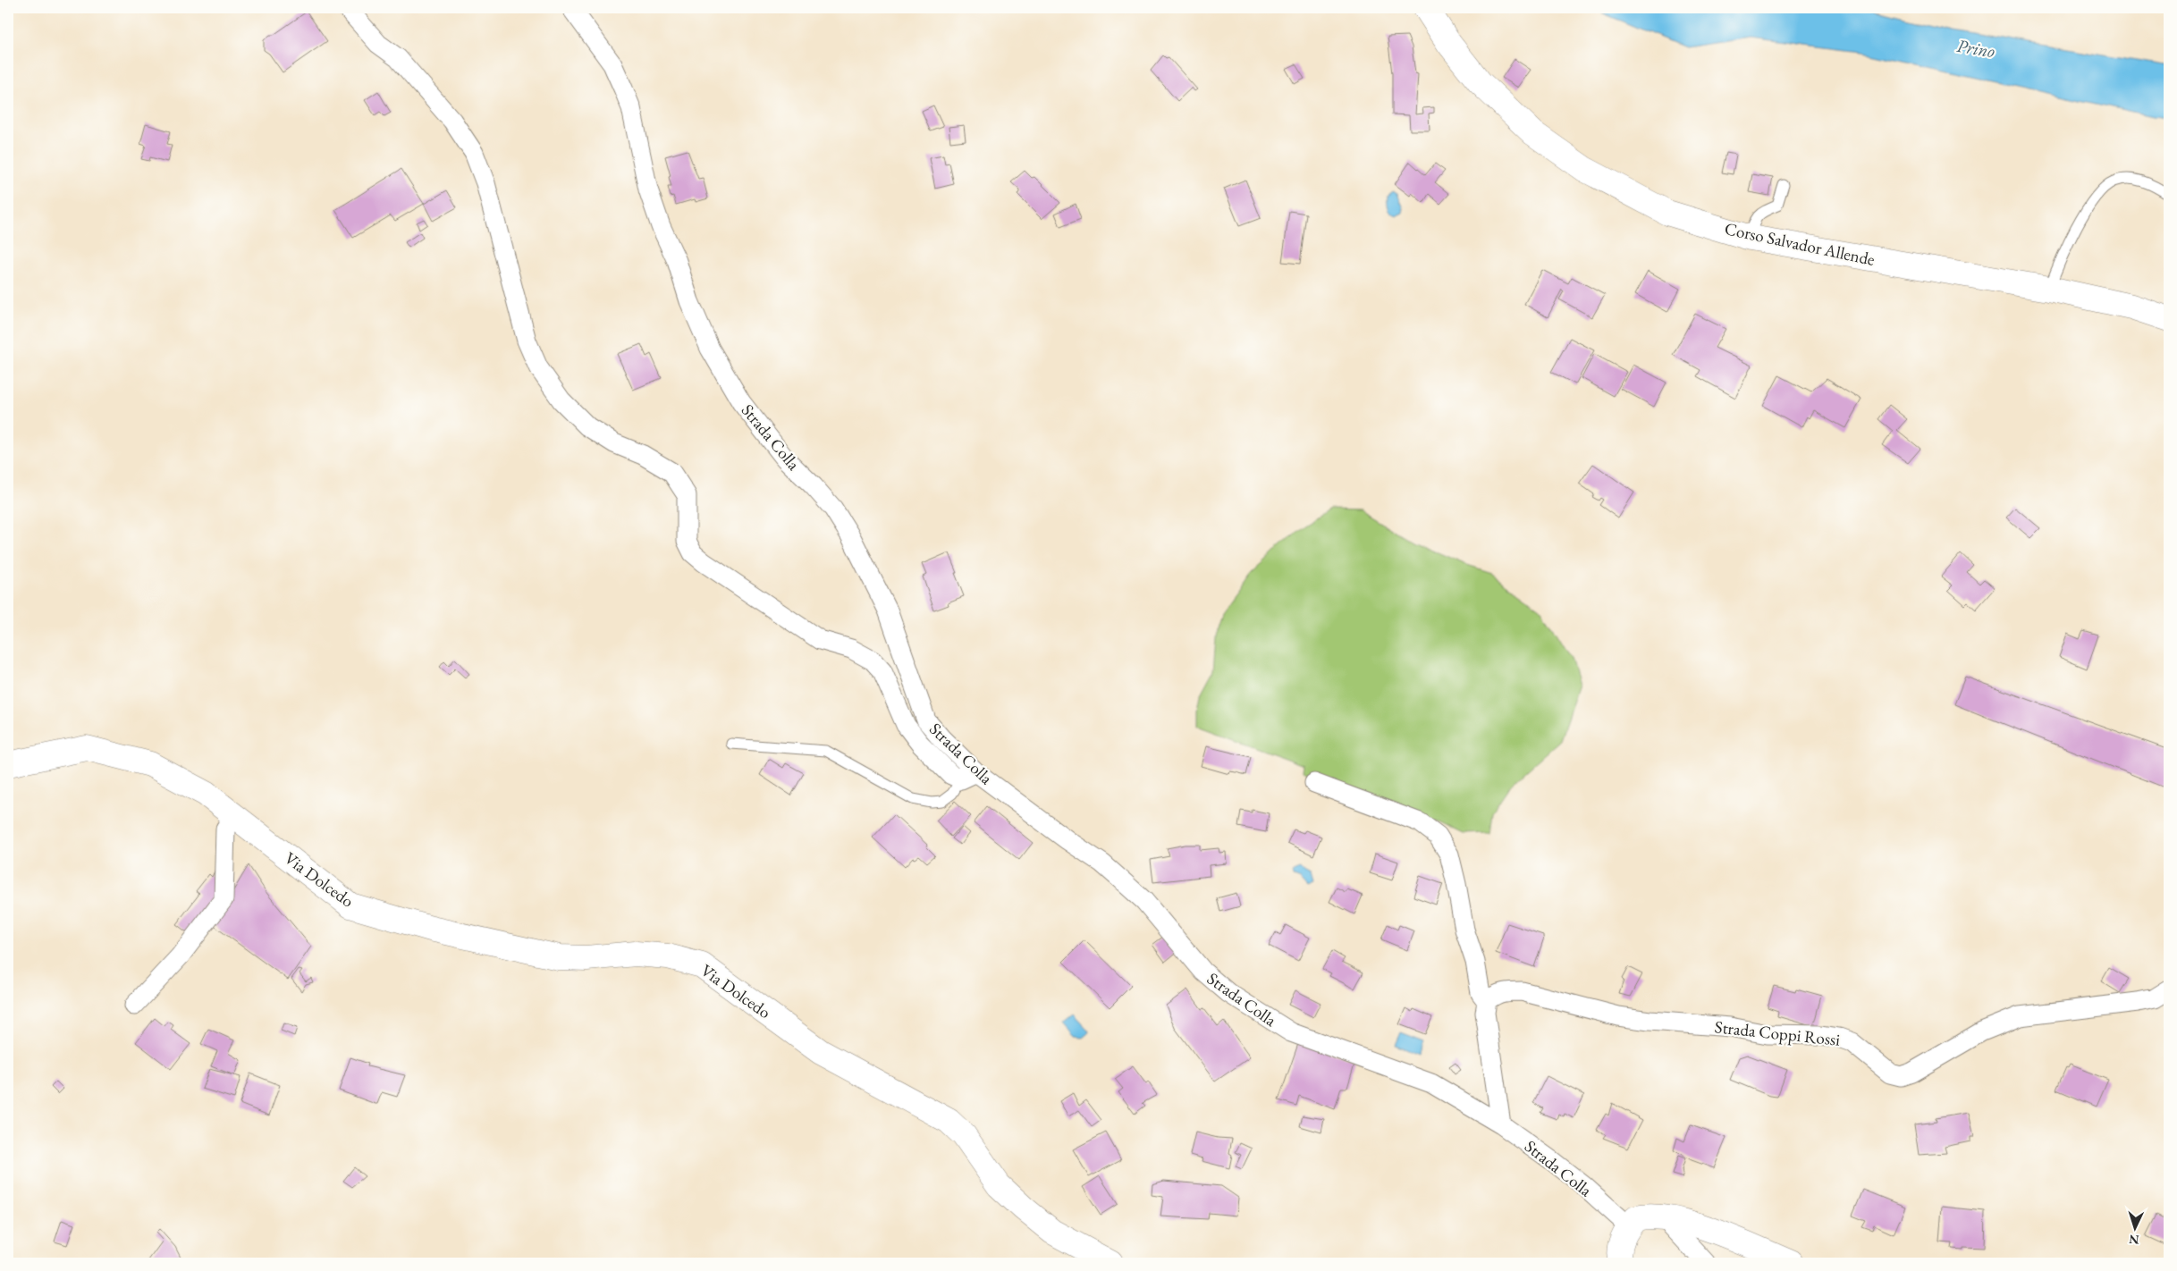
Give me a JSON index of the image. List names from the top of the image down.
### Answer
{
  "streets": {
    "main road": ["Corso Salvador Allende", "Via Dolcedo"],
    "street": ["Strada Colla", "Strada Coppi Rossi"]
  },
  "water": ["Prino"],
  "north": "bottom"
}
